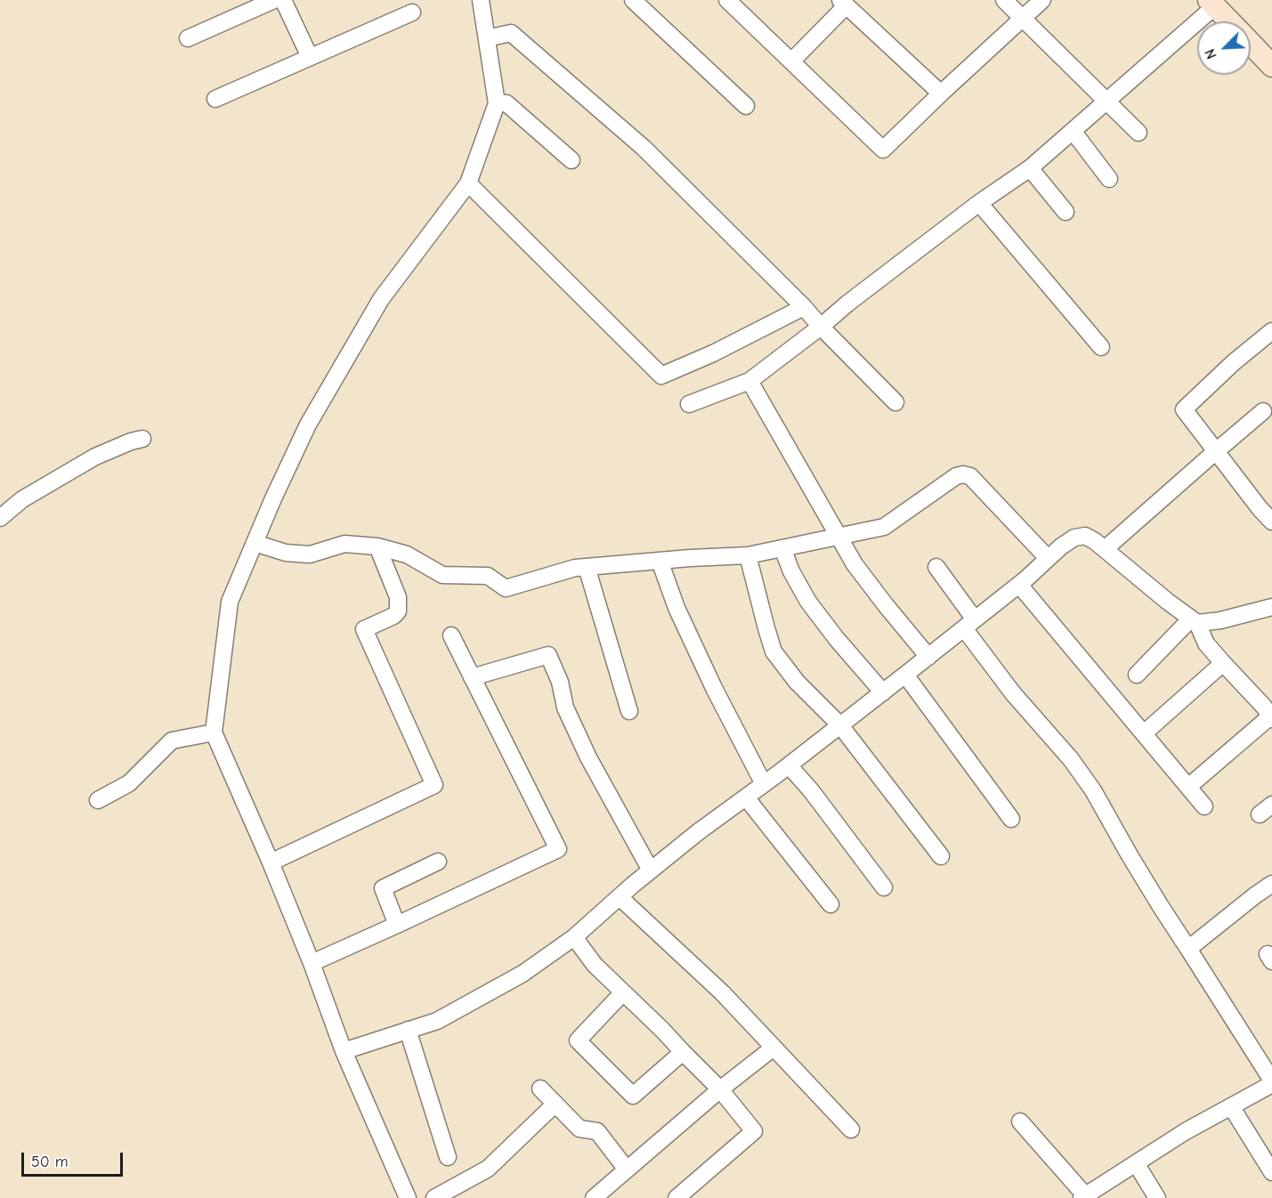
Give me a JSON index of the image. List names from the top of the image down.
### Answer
{
  "scale_bar": "50 m",
  "north": "bottom left"
}
